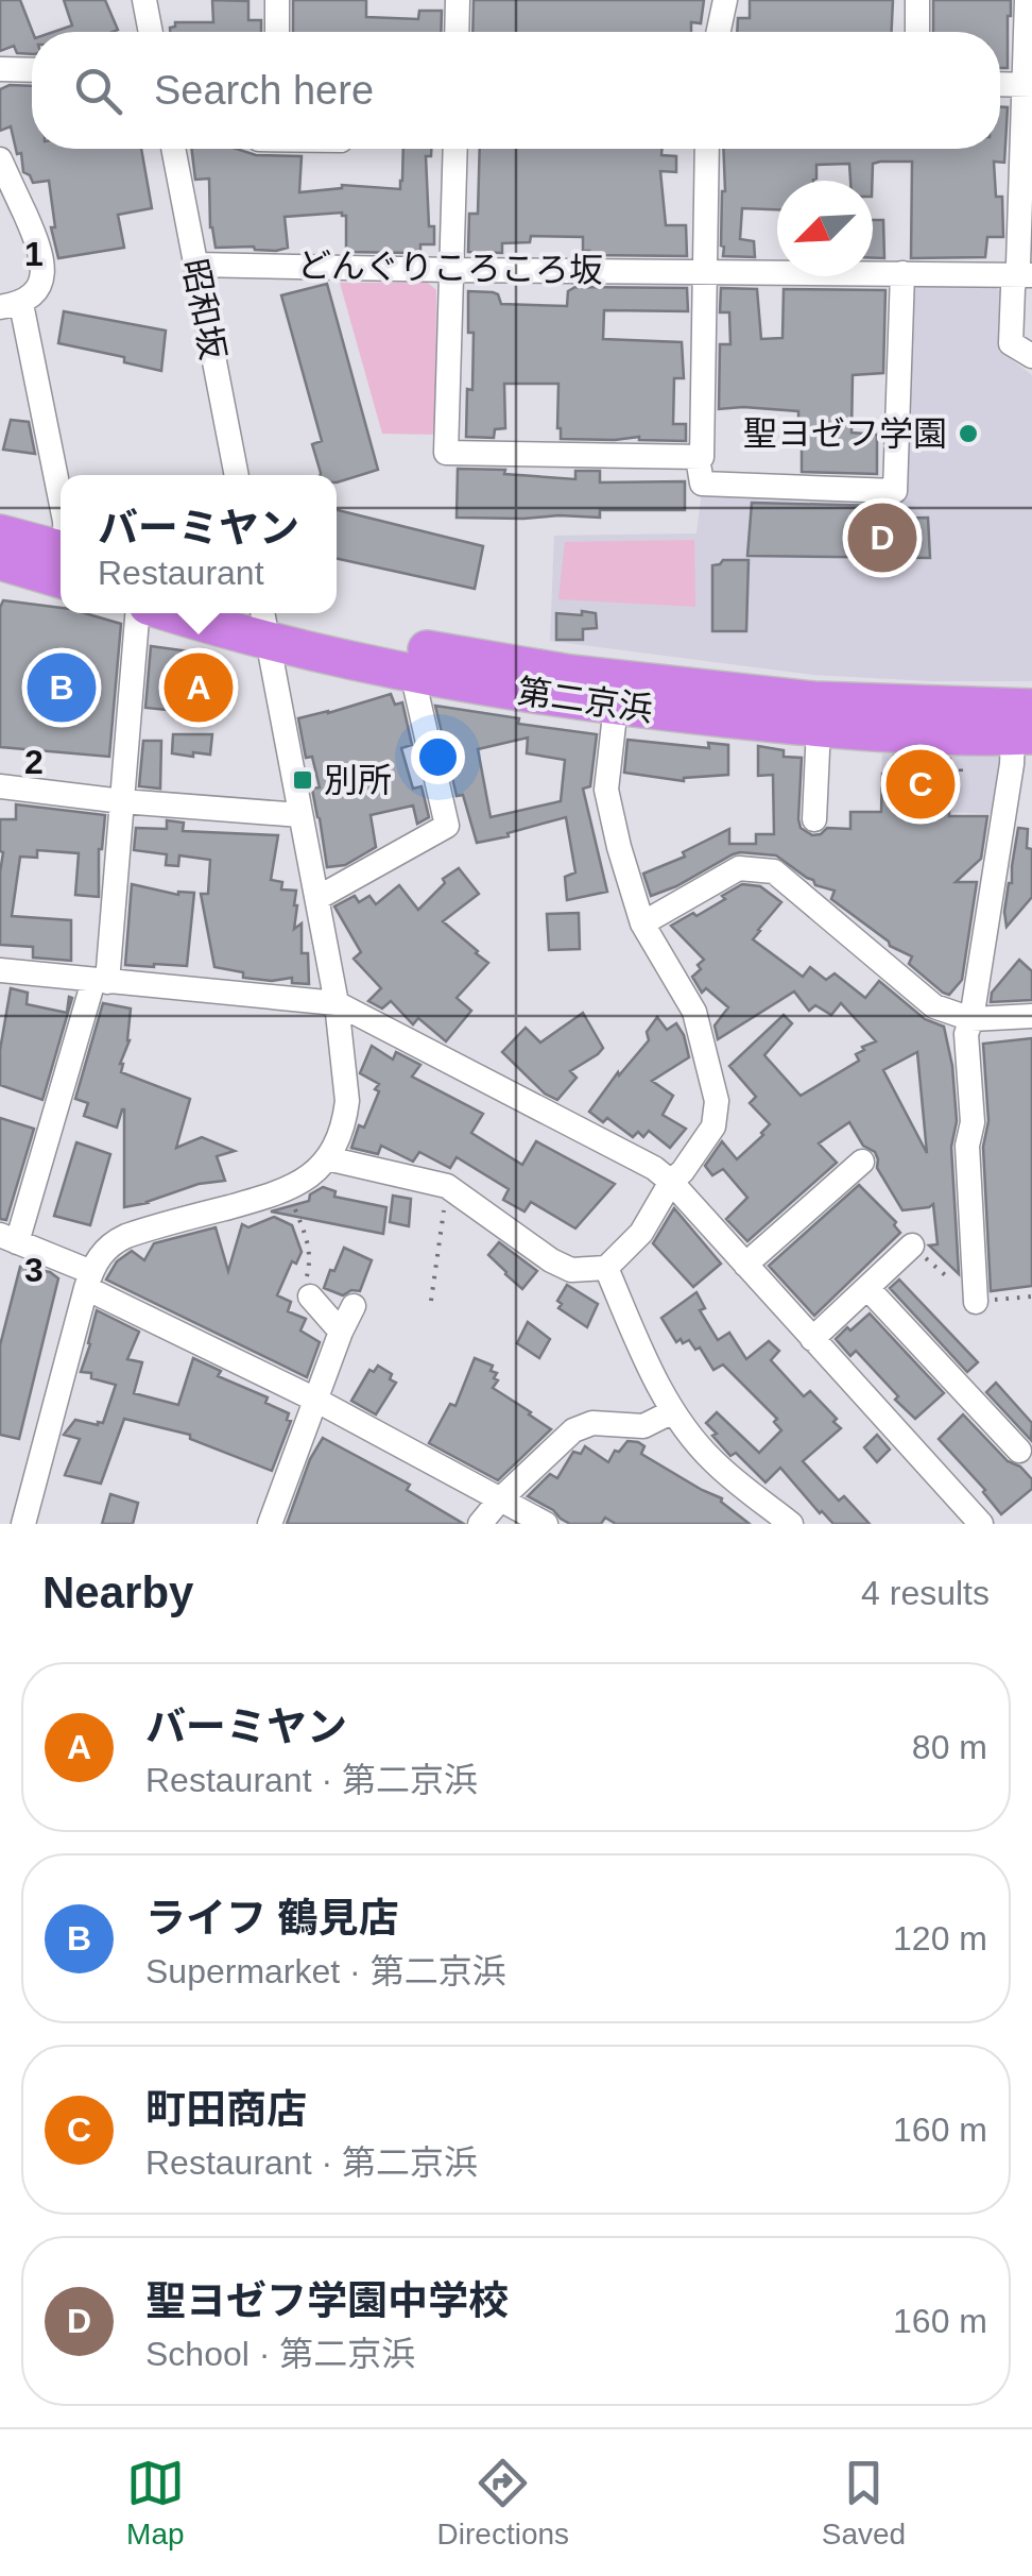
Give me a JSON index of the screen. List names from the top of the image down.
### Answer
{
  "streets": {
    "highway": ["第二京浜"],
    "street": ["どんぐりころころ坂", "昭和坂"]
  },
  "crossings": [
    ["どんぐりころころ坂", "昭和坂"]
  ],
  "places": {
    "other": ["聖ヨゼフ学園"],
    "transit": ["別所"]
  },
  "north": "bottom left",
  "page": {
    "search": "Search here",
    "popup": ["バーミヤン", "Restaurant"],
    "pins": [
      "D",
      "A",
      "B",
      "C"
    ],
    "heading": ["Nearby", "4 results"],
    "list": [
      {
        "mark": "A",
        "name": "バーミヤン",
        "note": "Restaurant · 第二京浜",
        "value": "80 m"
      },
      {
        "mark": "B",
        "name": "ライフ 鶴見店",
        "note": "Supermarket · 第二京浜",
        "value": "120 m"
      },
      {
        "mark": "C",
        "name": "町田商店",
        "note": "Restaurant · 第二京浜",
        "value": "160 m"
      },
      {
        "mark": "D",
        "name": "聖ヨゼフ学園中学校",
        "note": "School · 第二京浜",
        "value": "160 m"
      }
    ],
    "nav": ["Map", "Directions", "Saved"]
  },
  "grid": {
    "rows": ["1", "2", "3"]
  }
}
